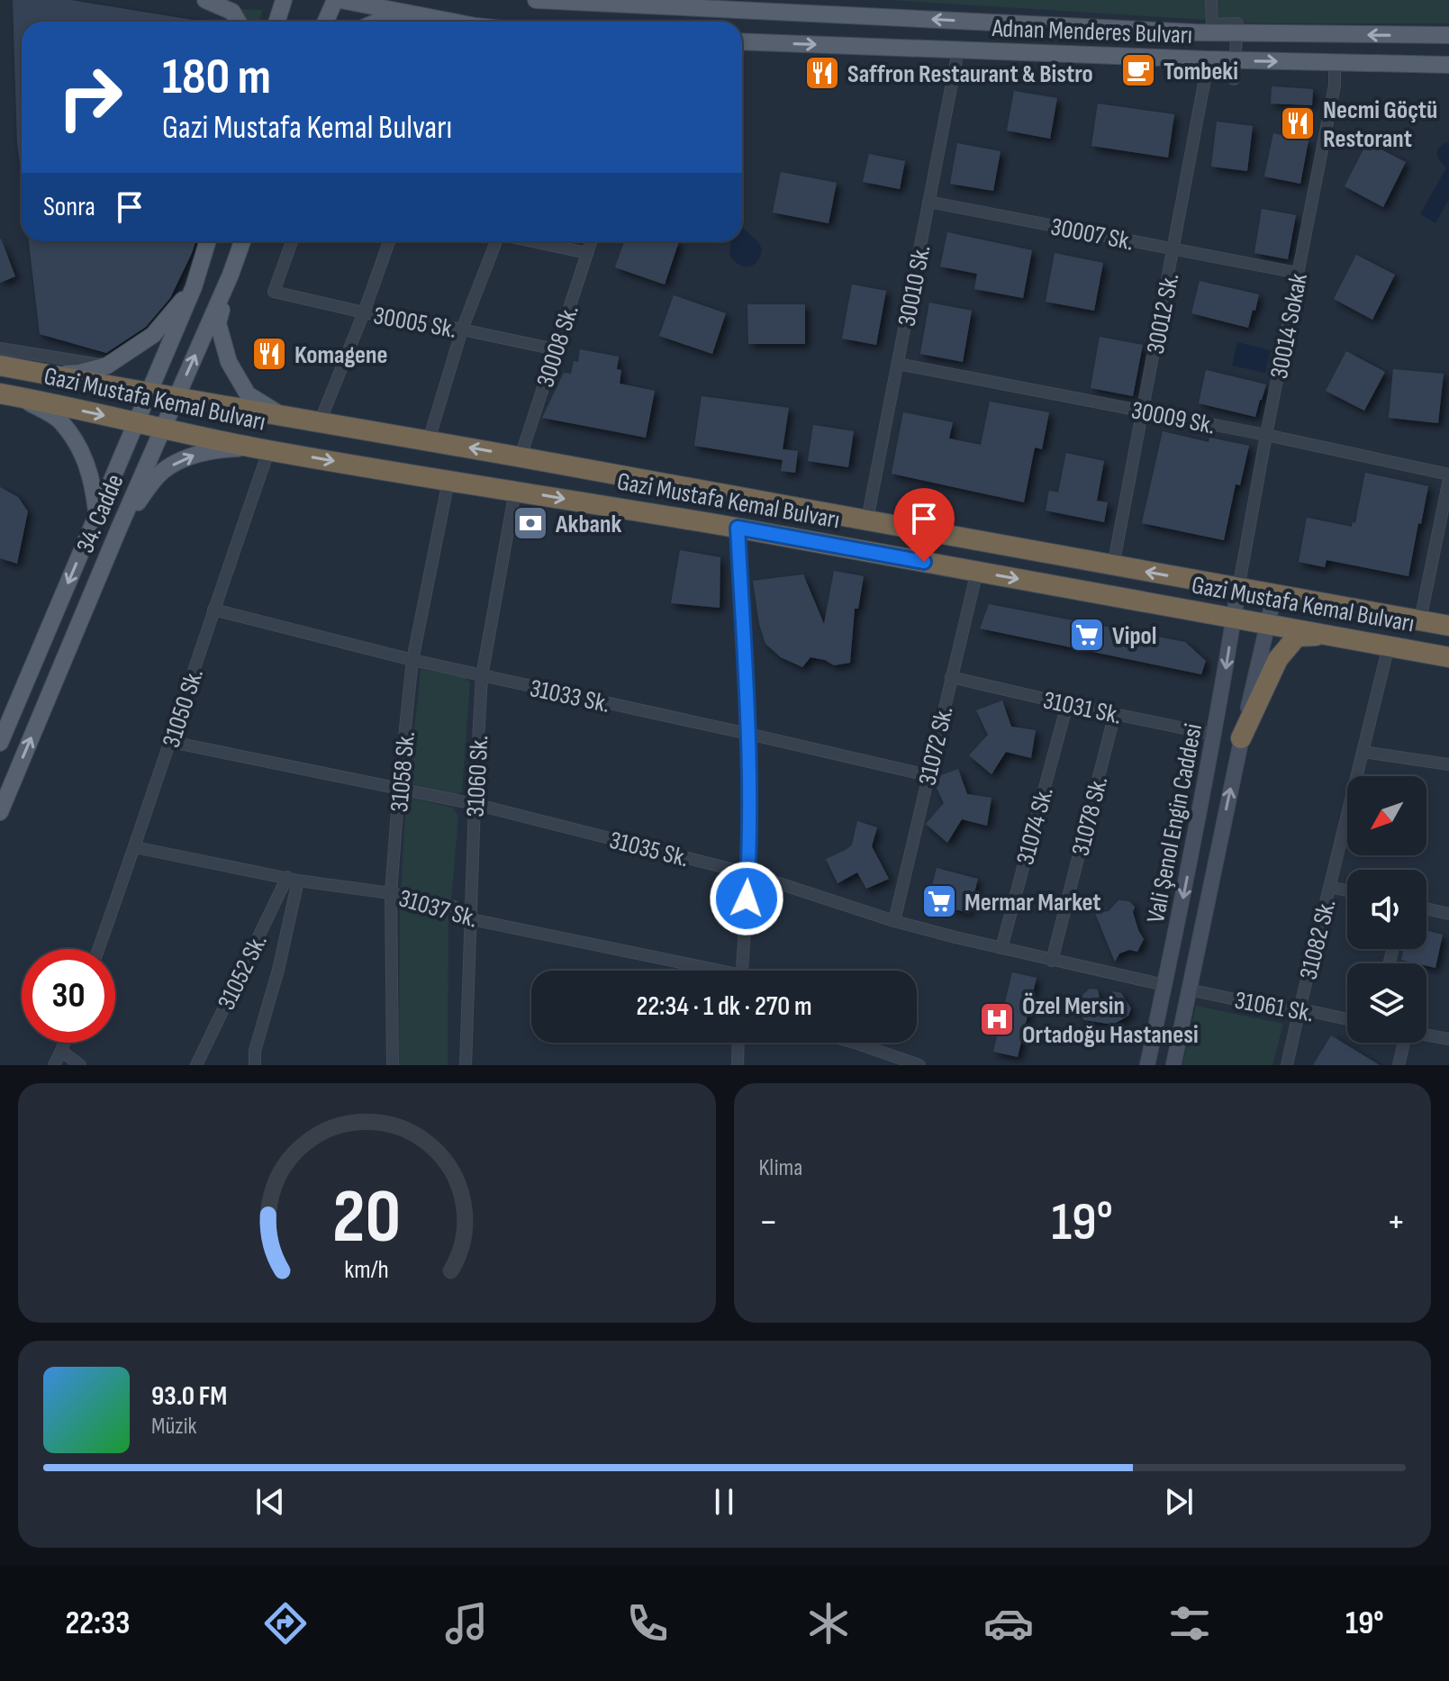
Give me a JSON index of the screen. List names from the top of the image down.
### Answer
{
  "streets": {
    "highway": ["Gazi Mustafa Kemal Bulvarı"],
    "main road": ["Adnan Menderes Bulvarı", "34. Cadde", "Vali Şenol Engin Caddesi"],
    "street": [
      "30007 Sk.",
      "30010 Sk.",
      "30012 Sk.",
      "30005 Sk.",
      "30014 Sokak",
      "30008 Sk.",
      "30009 Sk.",
      "31033 Sk.",
      "31031 Sk.",
      "31050 Sk.",
      "31072 Sk.",
      "31058 Sk.",
      "31060 Sk.",
      "31078 Sk.",
      "31074 Sk.",
      "31035 Sk.",
      "31037 Sk.",
      "31082 Sk.",
      "31052 Sk.",
      "31061 Sk."
    ]
  },
  "crossings": [
    ["Adnan Menderes Bulvarı", "30010 Sk."],
    ["Adnan Menderes Bulvarı", "30012 Sk."],
    ["Adnan Menderes Bulvarı", "30014 Sokak"],
    ["30007 Sk.", "30010 Sk."],
    ["30007 Sk.", "30012 Sk."],
    ["30007 Sk.", "30014 Sokak"],
    ["30010 Sk.", "Gazi Mustafa Kemal Bulvarı"],
    ["30010 Sk.", "30009 Sk."],
    ["30012 Sk.", "Gazi Mustafa Kemal Bulvarı"],
    ["30012 Sk.", "30009 Sk."],
    ["30005 Sk.", "30008 Sk."],
    ["30014 Sokak", "Gazi Mustafa Kemal Bulvarı"],
    ["30014 Sokak", "30009 Sk."],
    ["30014 Sokak", "Vali Şenol Engin Caddesi"],
    ["30008 Sk.", "Gazi Mustafa Kemal Bulvarı"],
    ["Gazi Mustafa Kemal Bulvarı", "34. Cadde"],
    ["Gazi Mustafa Kemal Bulvarı", "31050 Sk."],
    ["Gazi Mustafa Kemal Bulvarı", "31072 Sk."],
    ["Gazi Mustafa Kemal Bulvarı", "31058 Sk."],
    ["Gazi Mustafa Kemal Bulvarı", "31060 Sk."],
    ["Gazi Mustafa Kemal Bulvarı", "Vali Şenol Engin Caddesi"],
    ["Gazi Mustafa Kemal Bulvarı", "31082 Sk."],
    ["31033 Sk.", "31050 Sk."],
    ["31033 Sk.", "31072 Sk."],
    ["31033 Sk.", "31058 Sk."],
    ["31033 Sk.", "31060 Sk."],
    ["31031 Sk.", "31072 Sk."],
    ["31031 Sk.", "31078 Sk."],
    ["31031 Sk.", "Vali Şenol Engin Caddesi"],
    ["31031 Sk.", "31074 Sk."],
    ["31050 Sk.", "31035 Sk."],
    ["31050 Sk.", "31037 Sk."],
    ["31072 Sk.", "31035 Sk."],
    ["31058 Sk.", "31035 Sk."],
    ["31058 Sk.", "31037 Sk."],
    ["31060 Sk.", "31035 Sk."],
    ["31060 Sk.", "31037 Sk."],
    ["31078 Sk.", "31035 Sk."],
    ["Vali Şenol Engin Caddesi", "31035 Sk."],
    ["Vali Şenol Engin Caddesi", "31061 Sk."],
    ["31074 Sk.", "31035 Sk."],
    ["31037 Sk.", "31052 Sk."],
    ["31082 Sk.", "31061 Sk."]
  ],
  "places": {
    "cafe": ["Tombeki"],
    "restaurant": ["Saffron Restaurant & Bistro", "Necmi Göçtü Restorant", "Komagene"],
    "bank": ["Akbank"],
    "supermarket": ["Vipol", "Mermar Market"],
    "hospital": ["Özel Mersin Ortadoğu Hastanesi"]
  },
  "north": "bottom left",
  "page": {
    "turn": ["180 m", "Gazi Mustafa Kemal Bulvarı"],
    "then": "Sonra",
    "limit": "30",
    "trip": "22:34 · 1 dk · 270 m",
    "tile": "Klima",
    "heat": ["−", "19°", "+"],
    "song": ["93.0 FM", "Müzik"],
    "tabs": ["22:33", "19°"],
    "gauge": ["20", "km/h"]
  }
}
